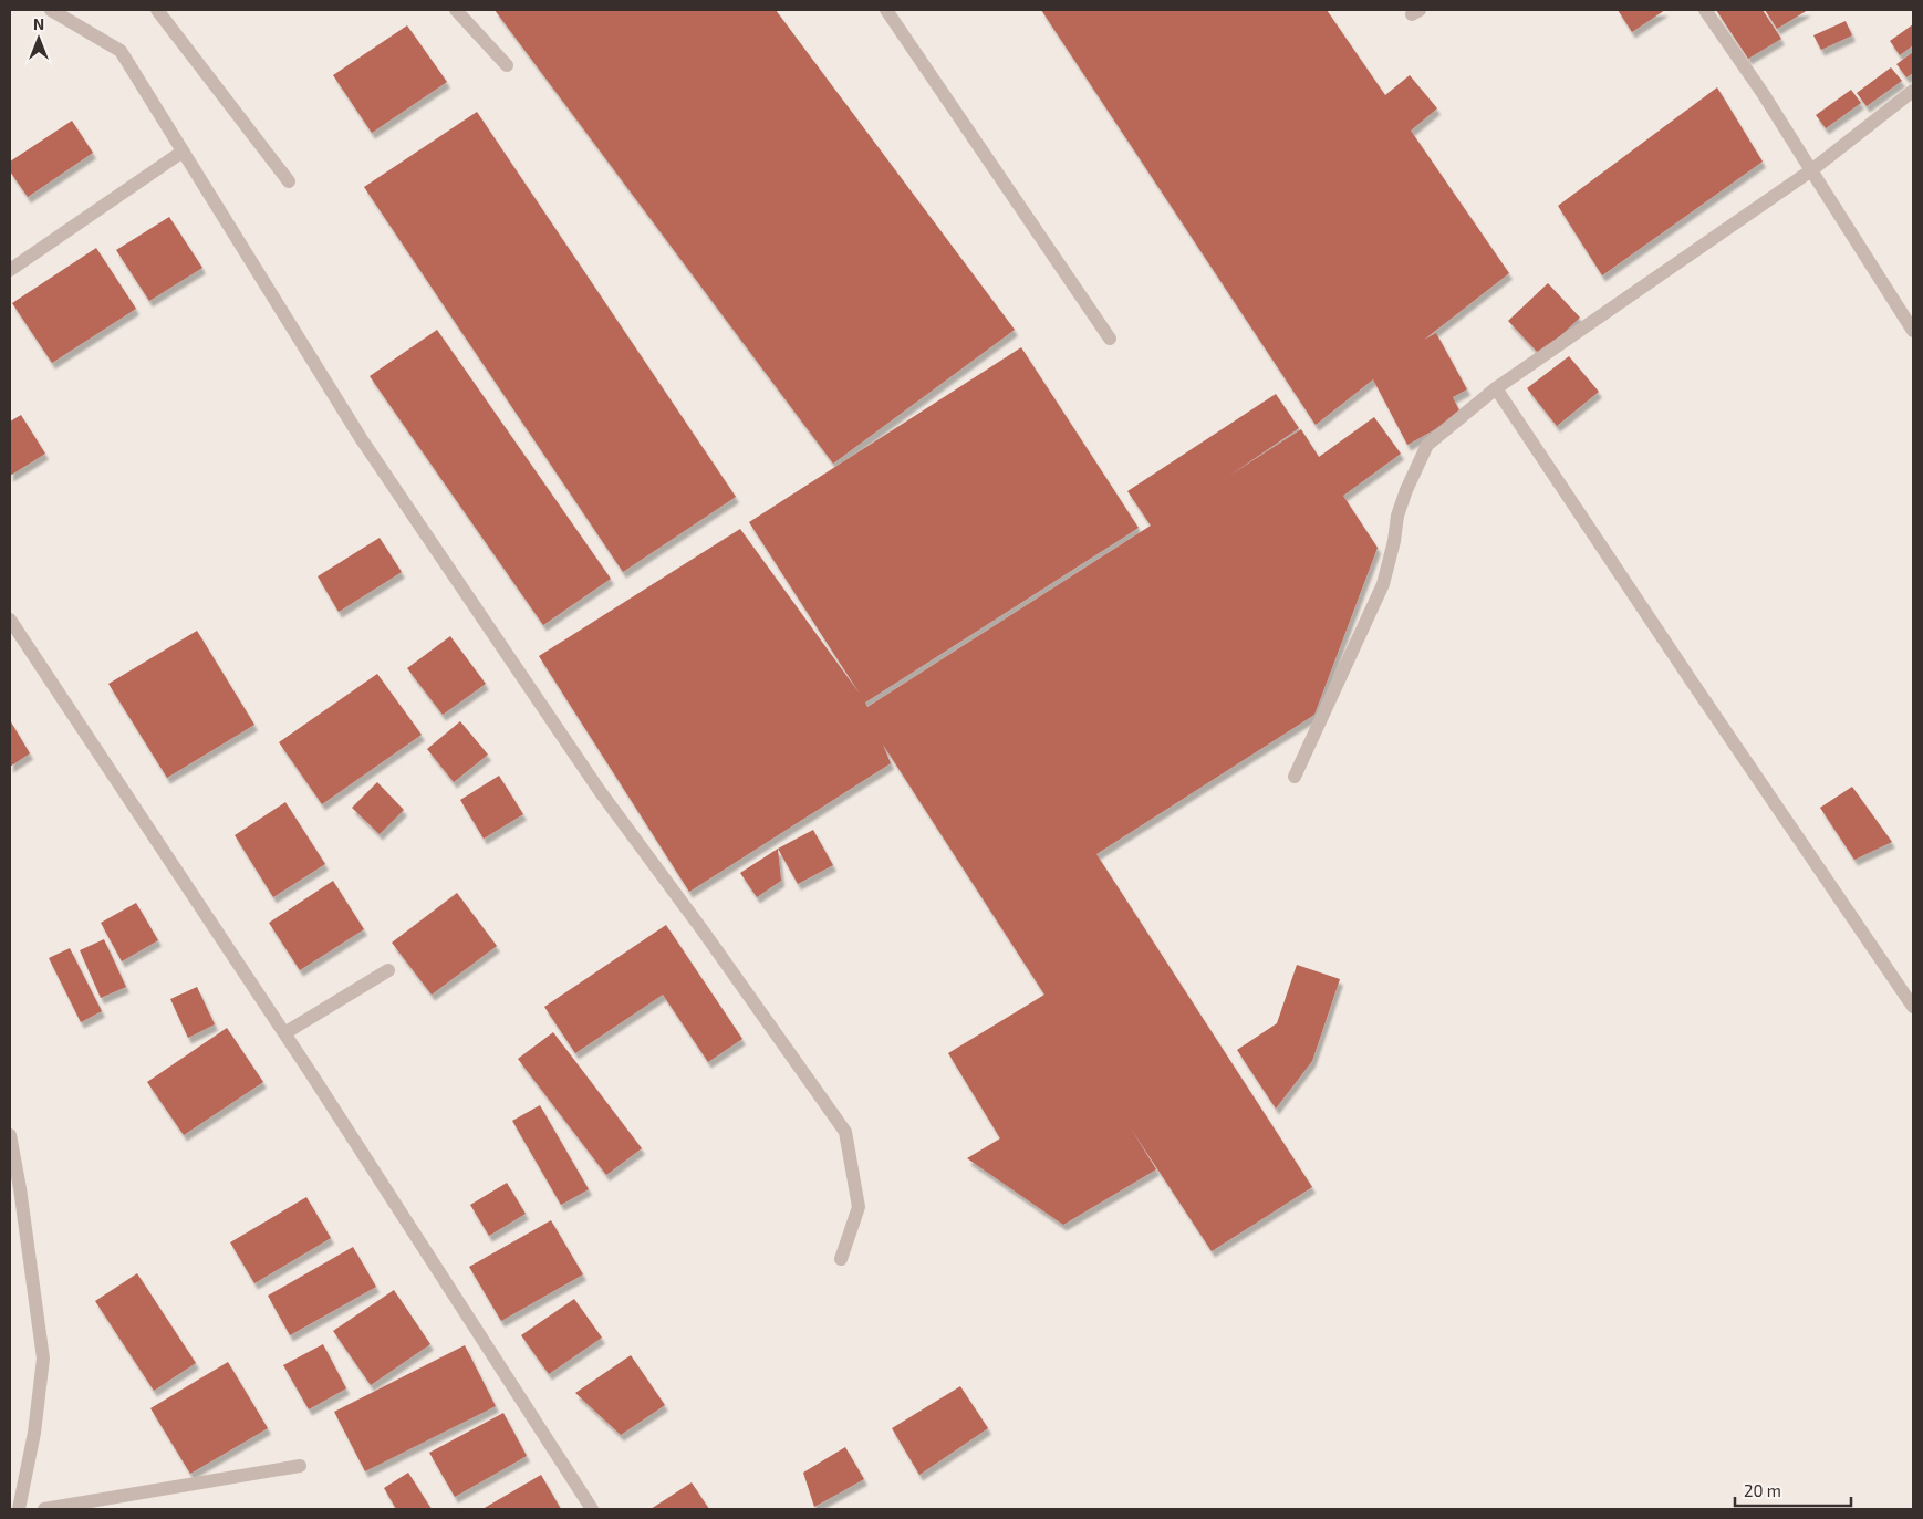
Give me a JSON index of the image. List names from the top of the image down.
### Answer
{
  "scale_bar": "20 m",
  "north": "top"
}
